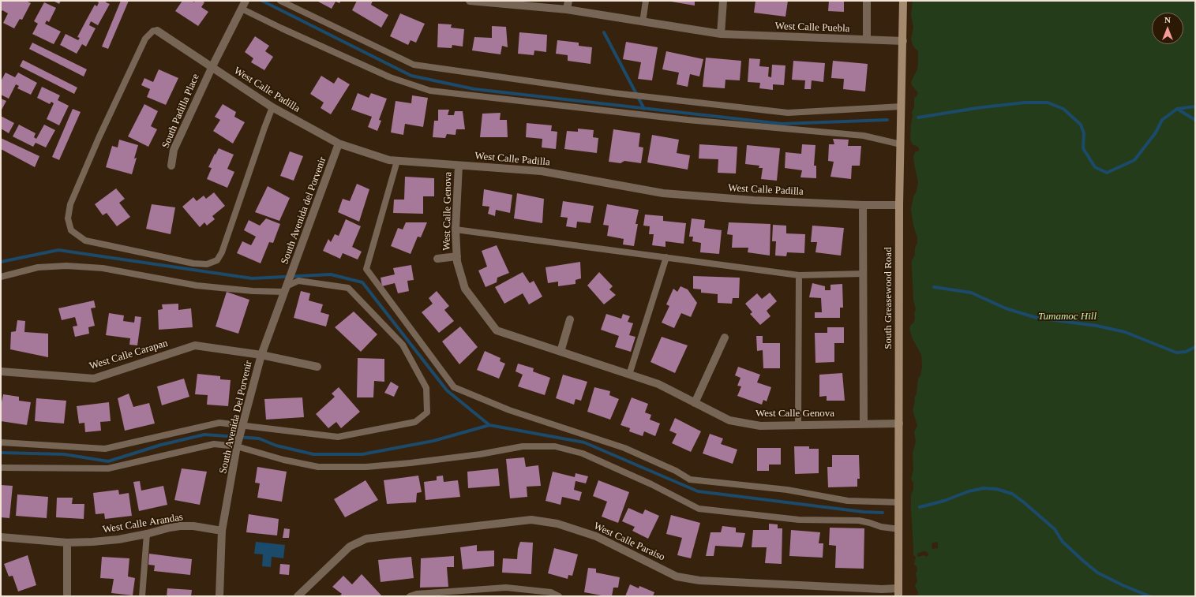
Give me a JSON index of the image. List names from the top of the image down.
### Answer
{
  "streets": {
    "main road": ["South Greasewood Road"],
    "street": [
      "West Calle Puebla",
      "West Calle Padilla",
      "South Padilla Place",
      "South Avenida del Porvenir",
      "West Calle Genova",
      "West Calle Carapan",
      "South Avenida Del Porvenir",
      "West Calle Arandas",
      "West Calle Paraiso"
    ]
  },
  "crossings": [
    ["West Calle Puebla", "South Greasewood Road"],
    ["West Calle Padilla", "South Padilla Place"],
    ["West Calle Padilla", "South Avenida del Porvenir"],
    ["West Calle Padilla", "West Calle Genova"],
    ["West Calle Padilla", "South Greasewood Road"],
    ["South Avenida del Porvenir", "West Calle Carapan"],
    ["South Avenida del Porvenir", "South Avenida Del Porvenir"],
    ["West Calle Genova", "South Greasewood Road"],
    ["South Greasewood Road", "West Calle Paraiso"],
    ["West Calle Carapan", "South Avenida Del Porvenir"],
    ["South Avenida Del Porvenir", "West Calle Arandas"]
  ],
  "parks": ["Tumamoc Hill"],
  "north": "top"
}
